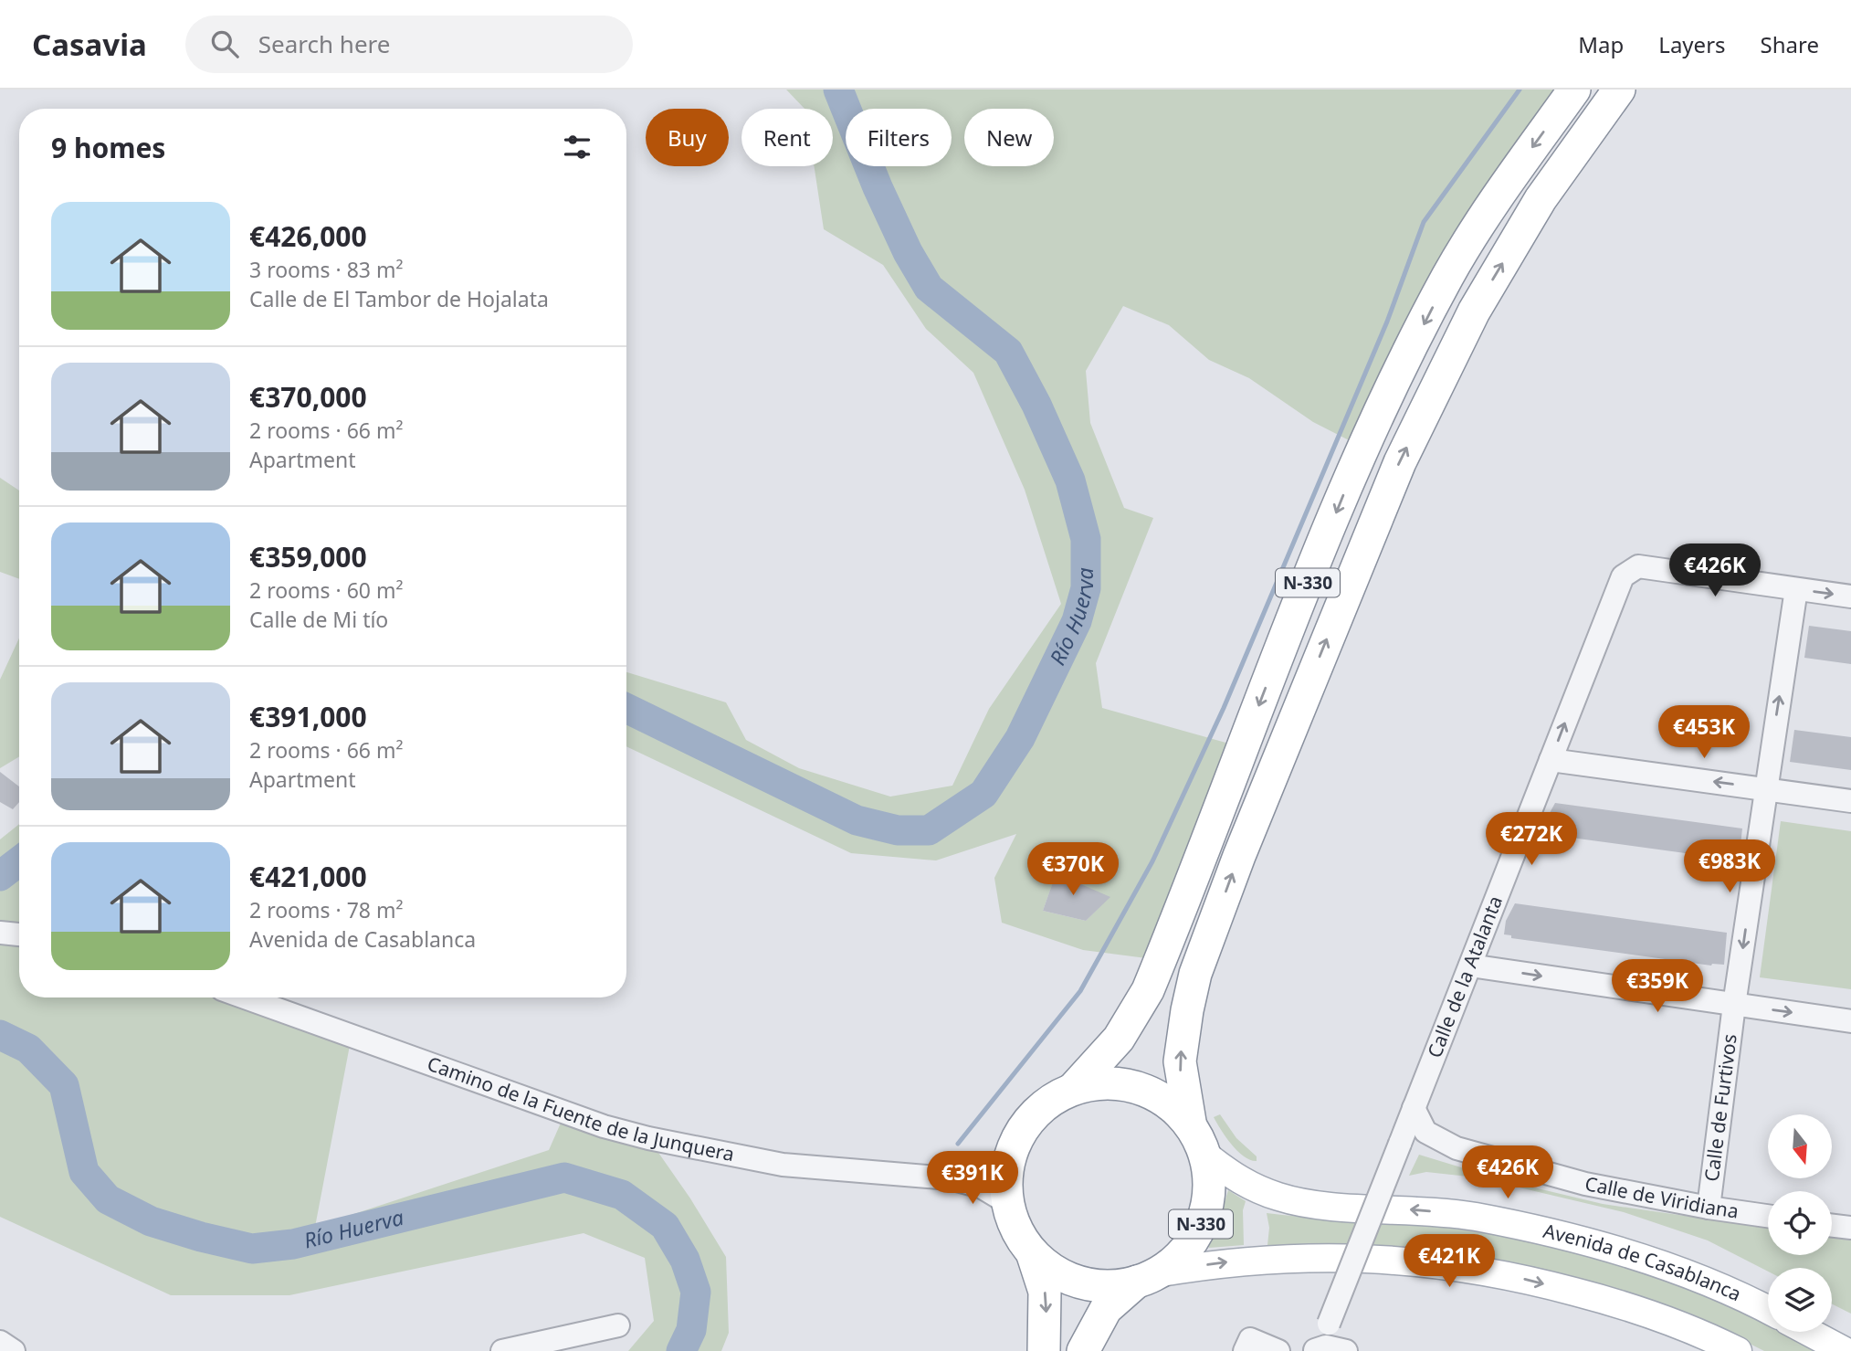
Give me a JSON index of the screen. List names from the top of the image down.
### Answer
{
  "streets": {
    "highway": ["N-330"],
    "main road": ["Avenida de Casablanca"],
    "street": [
      "Calle de la Atalanta",
      "Calle de Furtivos",
      "Camino de la Fuente de la Junquera",
      "Calle de Viridiana"
    ]
  },
  "crossings": [
    ["N-330", "Camino de la Fuente de la Junquera"],
    ["N-330", "Avenida de Casablanca"],
    ["Calle de la Atalanta", "Calle de Furtivos"],
    ["Calle de la Atalanta", "Calle de Viridiana"],
    ["Calle de Furtivos", "Calle de Viridiana"],
    ["Camino de la Fuente de la Junquera", "Avenida de Casablanca"]
  ],
  "water": ["Río Huerva"],
  "north": "bottom",
  "page": {
    "header": "Casavia",
    "search": "Search here",
    "nav": ["Map", "Layers", "Share"],
    "chip": [
      "Buy",
      "Rent",
      "Filters",
      "New"
    ],
    "heading": "9 homes",
    "list": [
      {
        "name": "€426,000",
        "note": "3 rooms · 83 m² · Calle de El Tambor de Hojalata"
      },
      {
        "name": "€370,000",
        "note": "2 rooms · 66 m² · Apartment"
      },
      {
        "name": "€359,000",
        "note": "2 rooms · 60 m² · Calle de Mi tío"
      },
      {
        "name": "€391,000",
        "note": "2 rooms · 66 m² · Apartment"
      },
      {
        "name": "€421,000",
        "note": "2 rooms · 78 m² · Avenida de Casablanca"
      }
    ],
    "price": [
      "€426K",
      "€453K",
      "€272K",
      "€983K",
      "€370K",
      "€359K",
      "€426K",
      "€391K",
      "€421K"
    ]
  }
}
